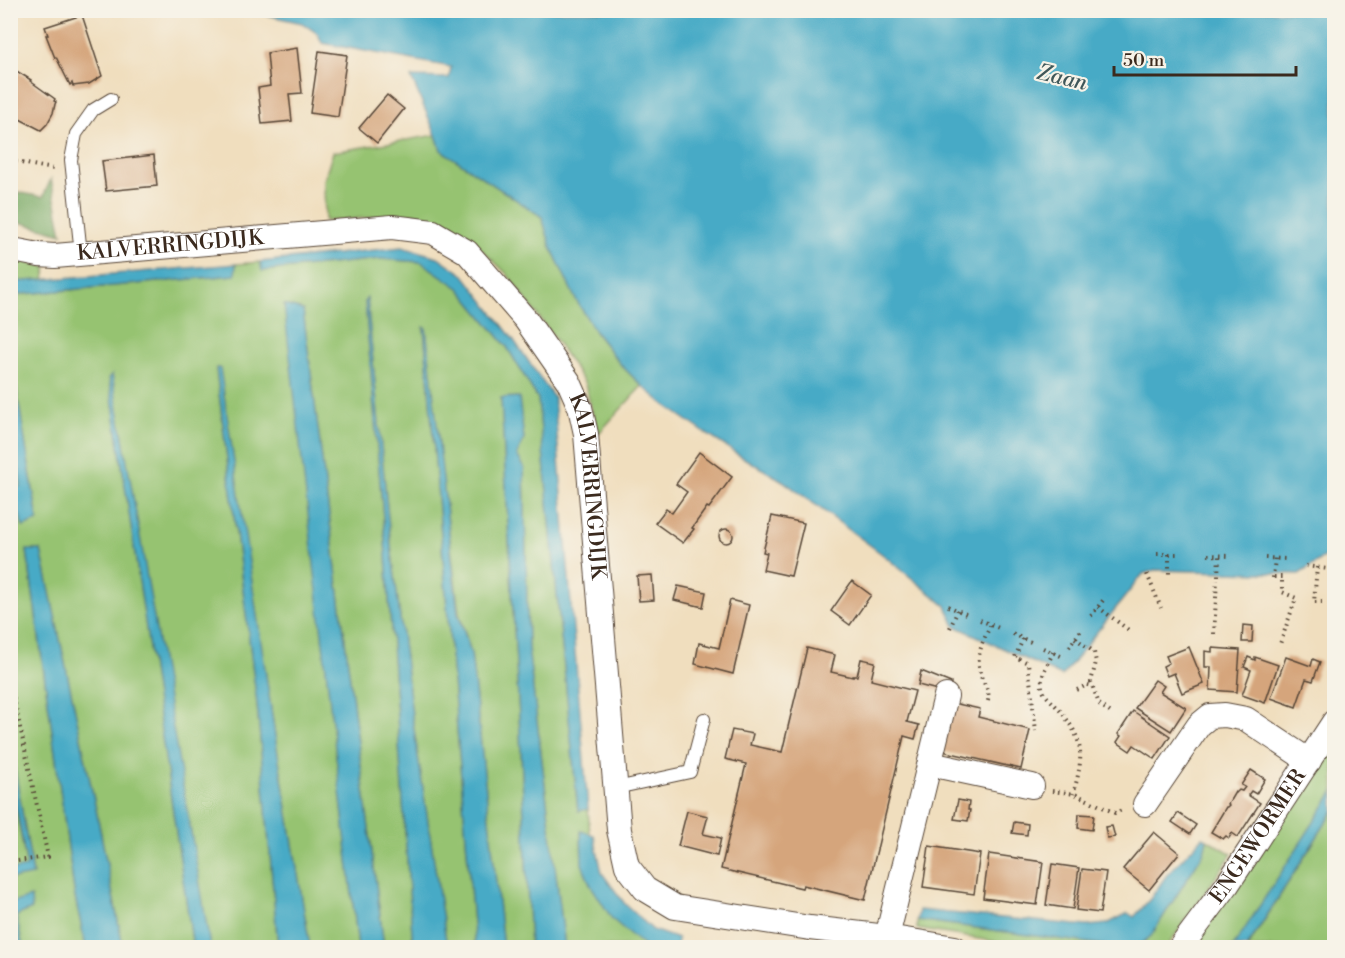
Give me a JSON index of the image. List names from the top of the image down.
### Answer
{
  "streets": {
    "street": ["KALVERRINGDIJK", "ENGEWORMER"]
  },
  "water": ["Zaan"],
  "scale_bar": "50 m"
}
